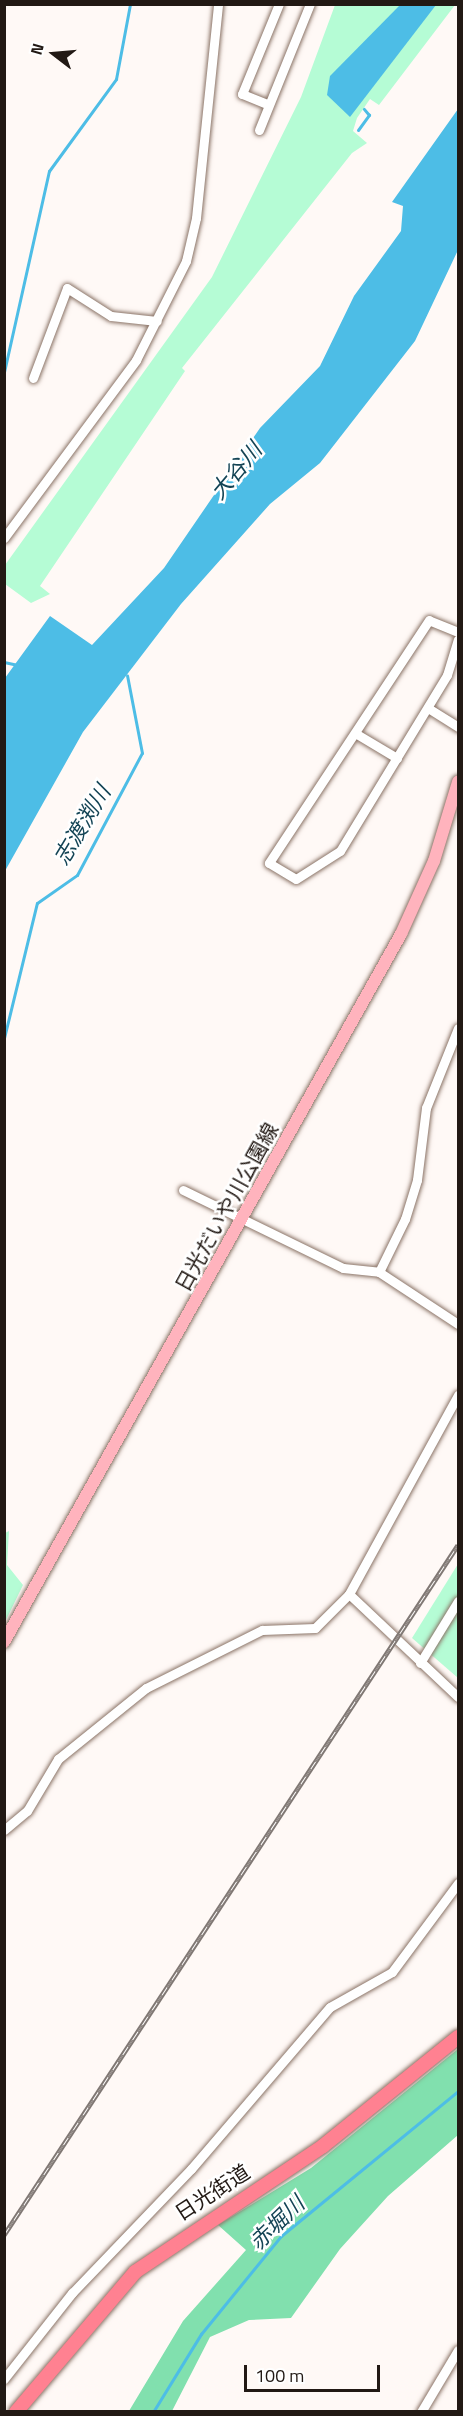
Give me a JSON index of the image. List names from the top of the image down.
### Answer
{
  "streets": {
    "highway": ["日光街道"],
    "main road": ["日光だいや川公園線"]
  },
  "water": ["大谷川", "志渡渕川", "赤堀川"],
  "scale_bar": "100 m",
  "north": "left"
}
